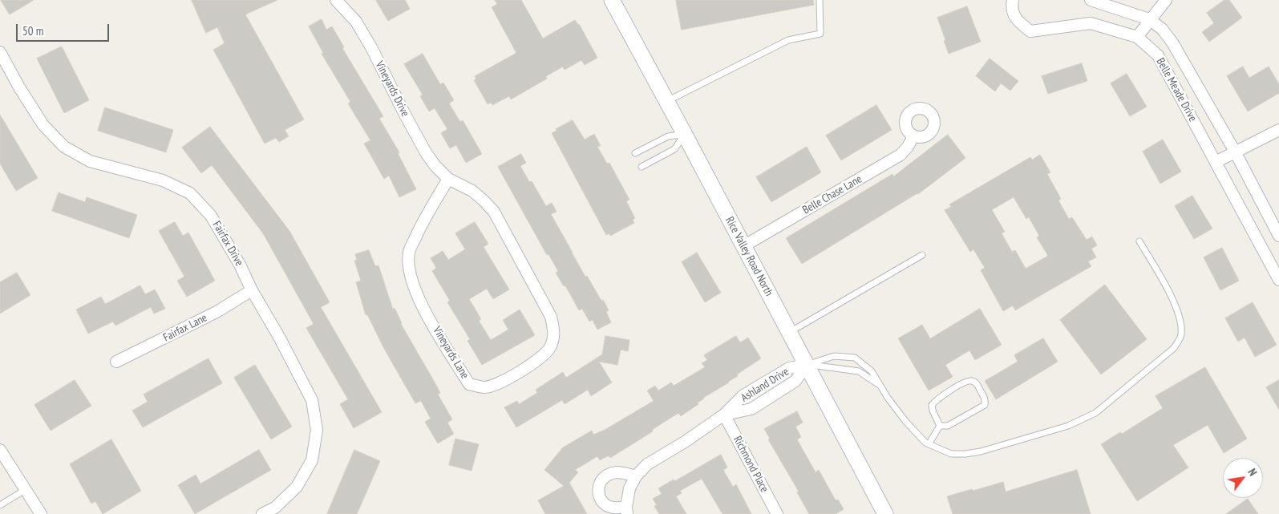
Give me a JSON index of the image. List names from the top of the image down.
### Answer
{
  "streets": {
    "street": [
      "Vineyards Drive",
      "Belle Meade Drive",
      "Belle Chase Lane",
      "Fairfax Drive",
      "Rice Valley Road North",
      "Fairfax Lane",
      "Vineyards Lane",
      "Ashland Drive",
      "Richmond Place"
    ]
  },
  "crossings": [
    ["Vineyards Drive", "Vineyards Lane"],
    ["Belle Chase Lane", "Rice Valley Road North"],
    ["Fairfax Drive", "Fairfax Lane"],
    ["Rice Valley Road North", "Ashland Drive"],
    ["Ashland Drive", "Richmond Place"]
  ],
  "scale_bar": "50 m",
  "north": "top right"
}
